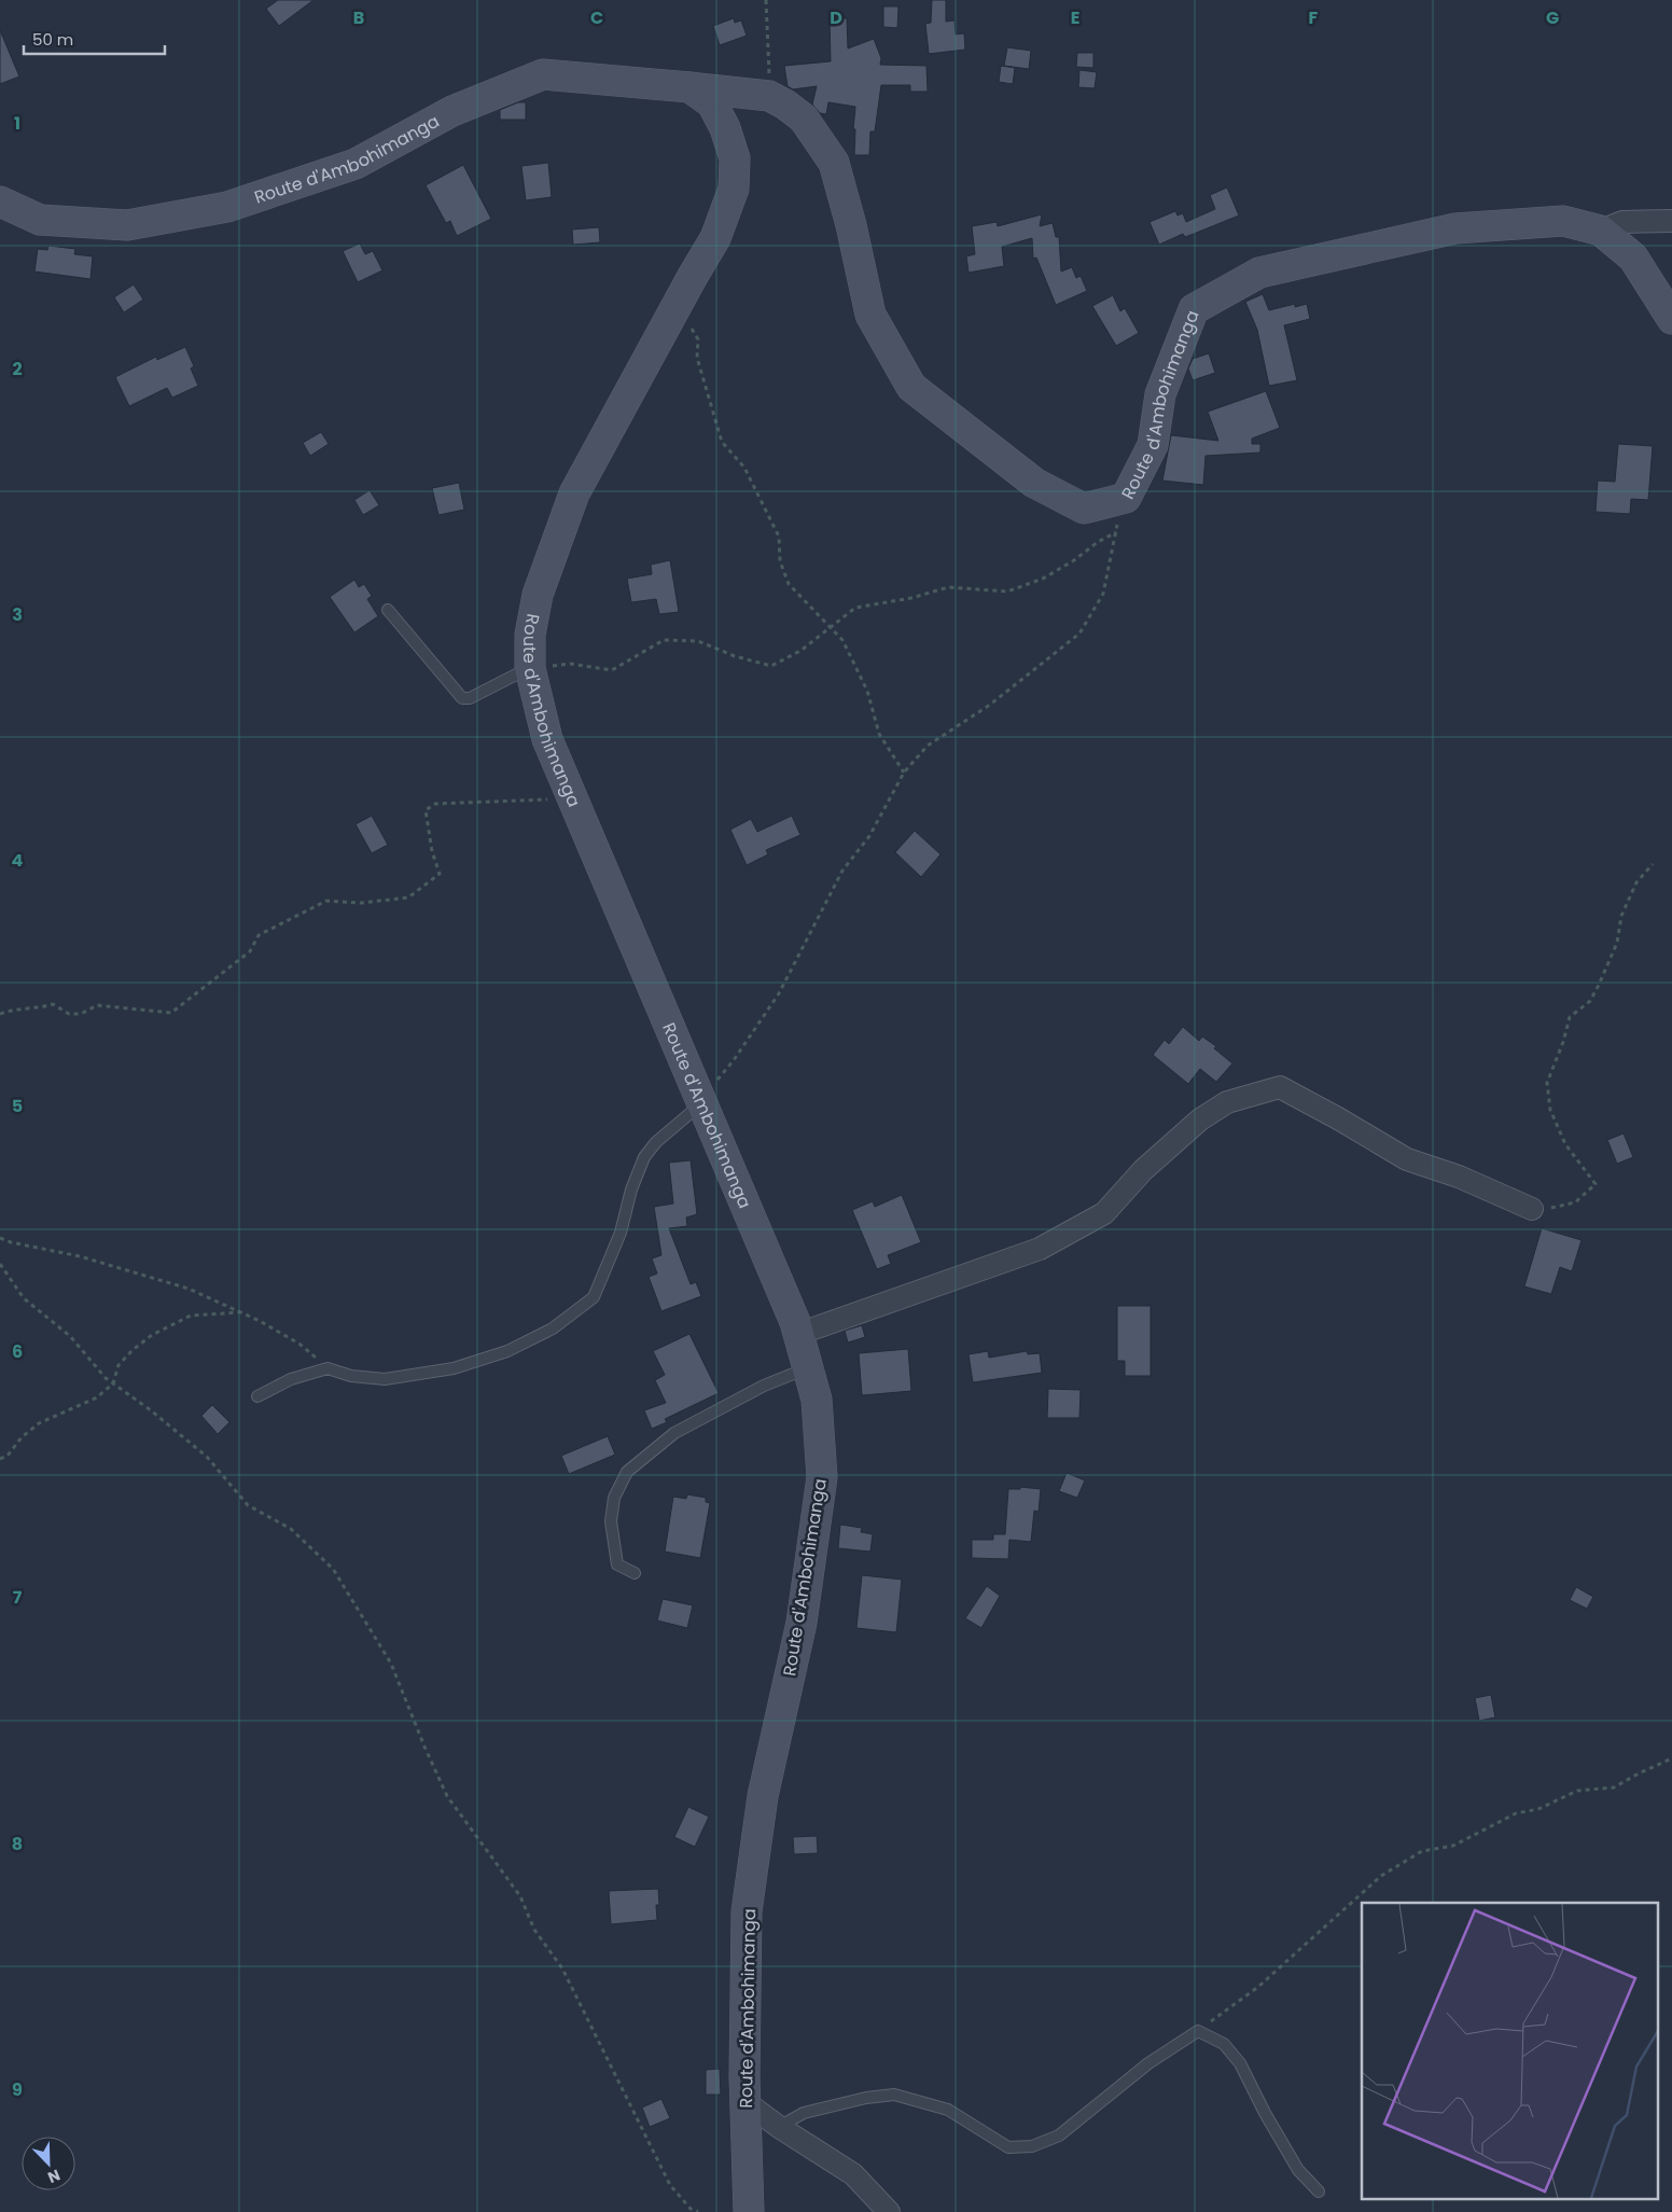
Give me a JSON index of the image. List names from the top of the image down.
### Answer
{
  "streets": {
    "street": ["Route d'Ambohimanga"]
  },
  "scale_bar": "50 m",
  "north": "bottom right",
  "grid": {
    "columns": [
      "B",
      "C",
      "D",
      "E",
      "F",
      "G"
    ],
    "rows": [
      "1",
      "2",
      "3",
      "4",
      "5",
      "6",
      "7",
      "8",
      "9"
    ]
  }
}
